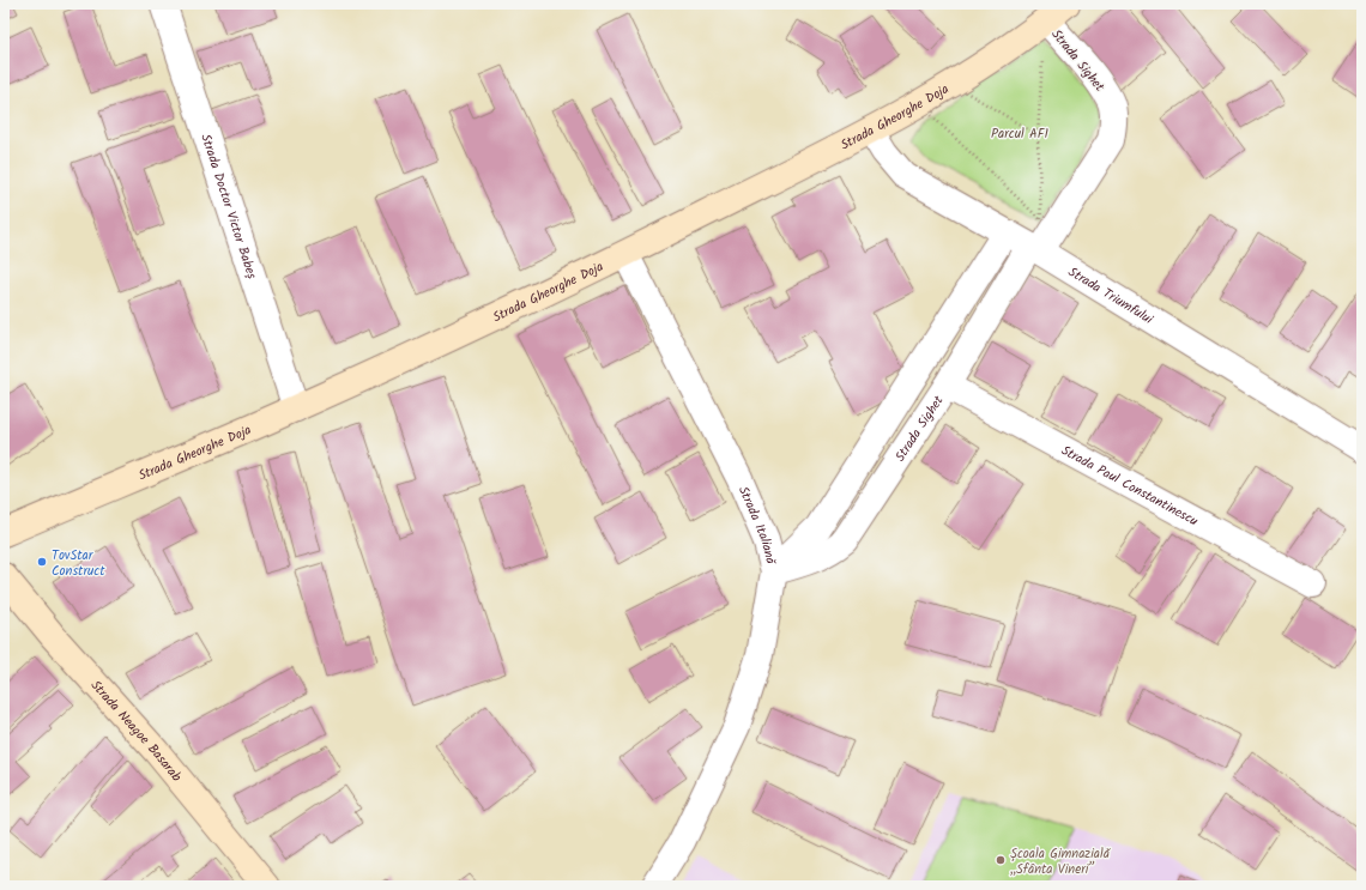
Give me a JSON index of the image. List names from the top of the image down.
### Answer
{
  "streets": {
    "main road": ["Strada Gheorghe Doja", "Strada Neagoe Basarab"],
    "street": [
      "Strada Sighet",
      "Strada Doctor Victor Babeș",
      "Strada Triumfului",
      "Strada Paul Constantinescu",
      "Strada Italiană"
    ]
  },
  "crossings": [
    ["Strada Sighet", "Strada Gheorghe Doja"],
    ["Strada Sighet", "Strada Triumfului"],
    ["Strada Sighet", "Strada Paul Constantinescu"],
    ["Strada Sighet", "Strada Italiană"],
    ["Strada Gheorghe Doja", "Strada Doctor Victor Babeș"],
    ["Strada Gheorghe Doja", "Strada Triumfului"],
    ["Strada Gheorghe Doja", "Strada Italiană"]
  ],
  "parks": ["Parcul AFI"],
  "places": ["TovStar Construct", "Școala Gimnazială ,,Sfânta Vineri”"]
}
